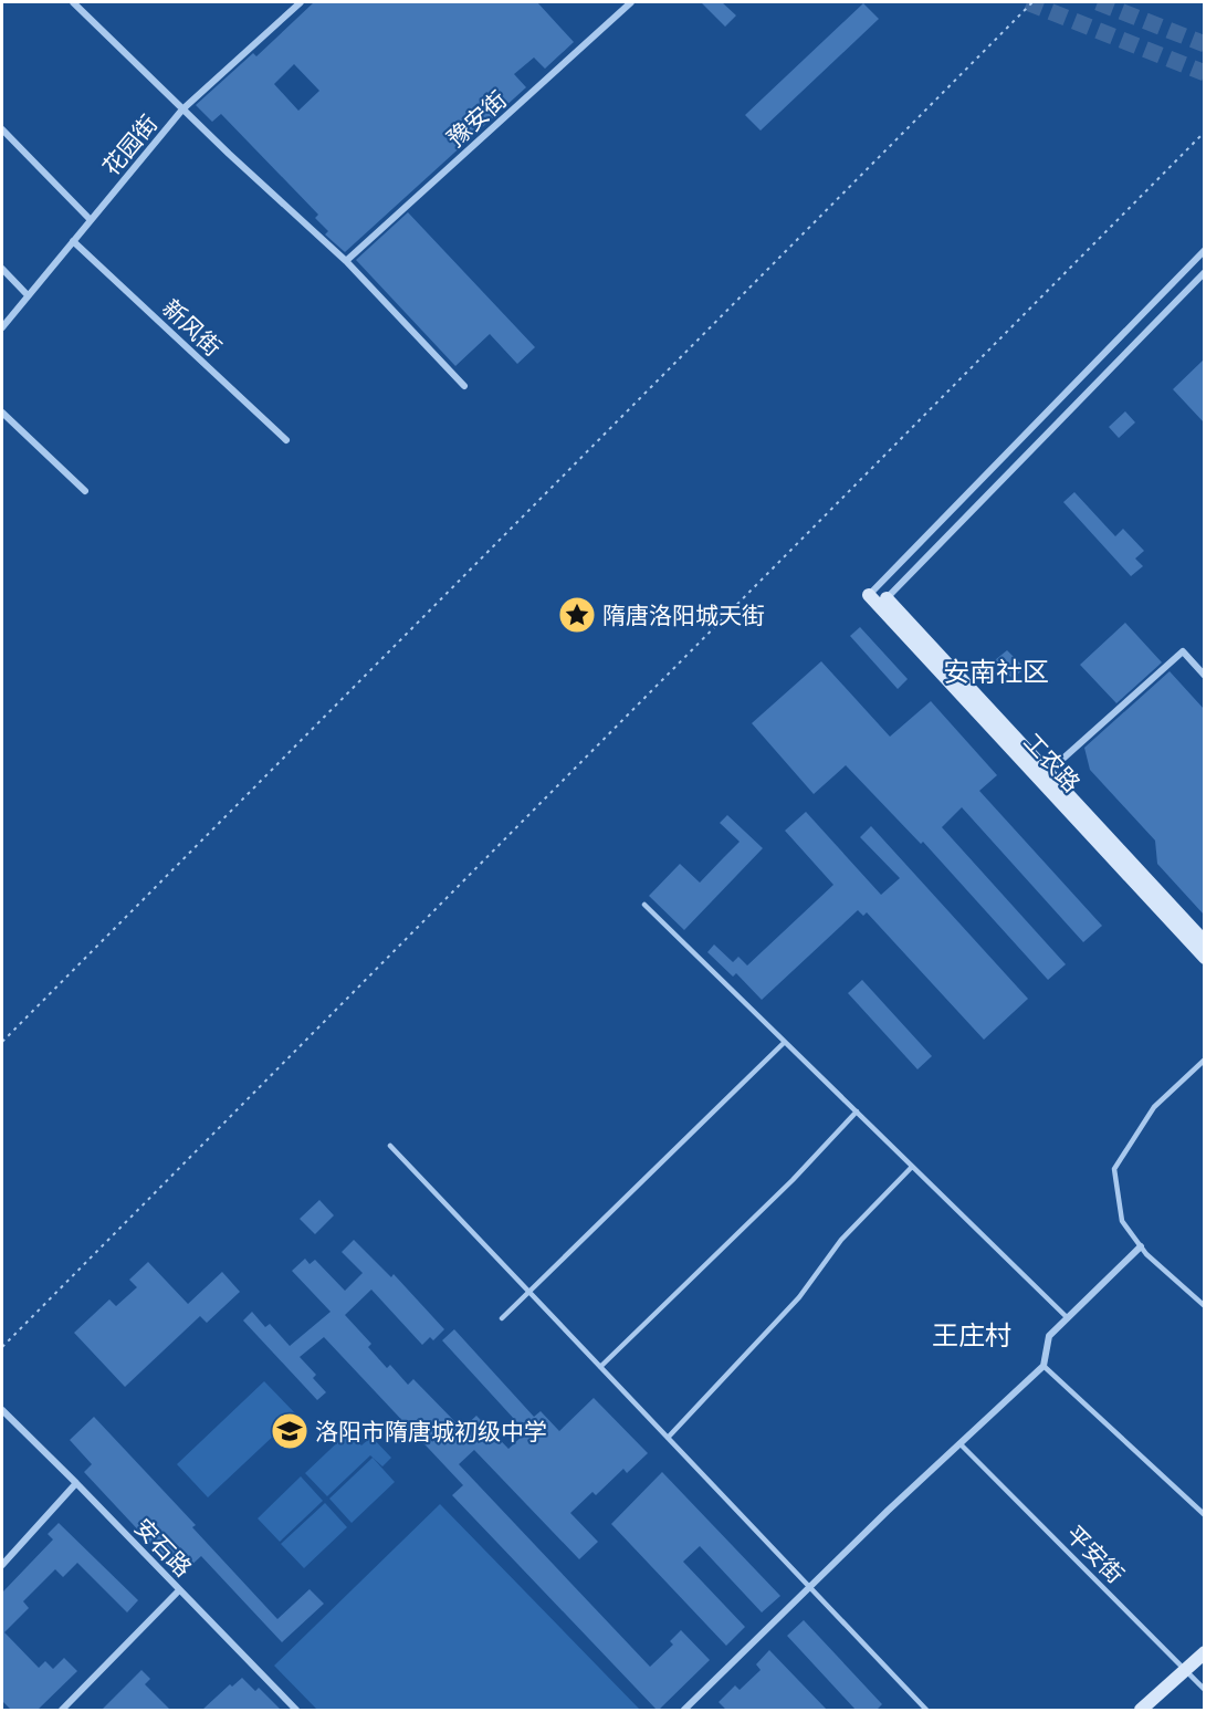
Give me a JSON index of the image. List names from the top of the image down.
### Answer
{
  "streets": {
    "street": [
      "豫安街",
      "花园街",
      "新风街",
      "工农路",
      "安石路"
    ],
    "lane": ["平安街"]
  },
  "crossings": [
    ["花园街", "新风街"]
  ],
  "districts": ["安南社区", "王庄村"],
  "places": {
    "place": ["隋唐洛阳城天街"],
    "school or university": ["洛阳市隋唐城初级中学"]
  }
}
